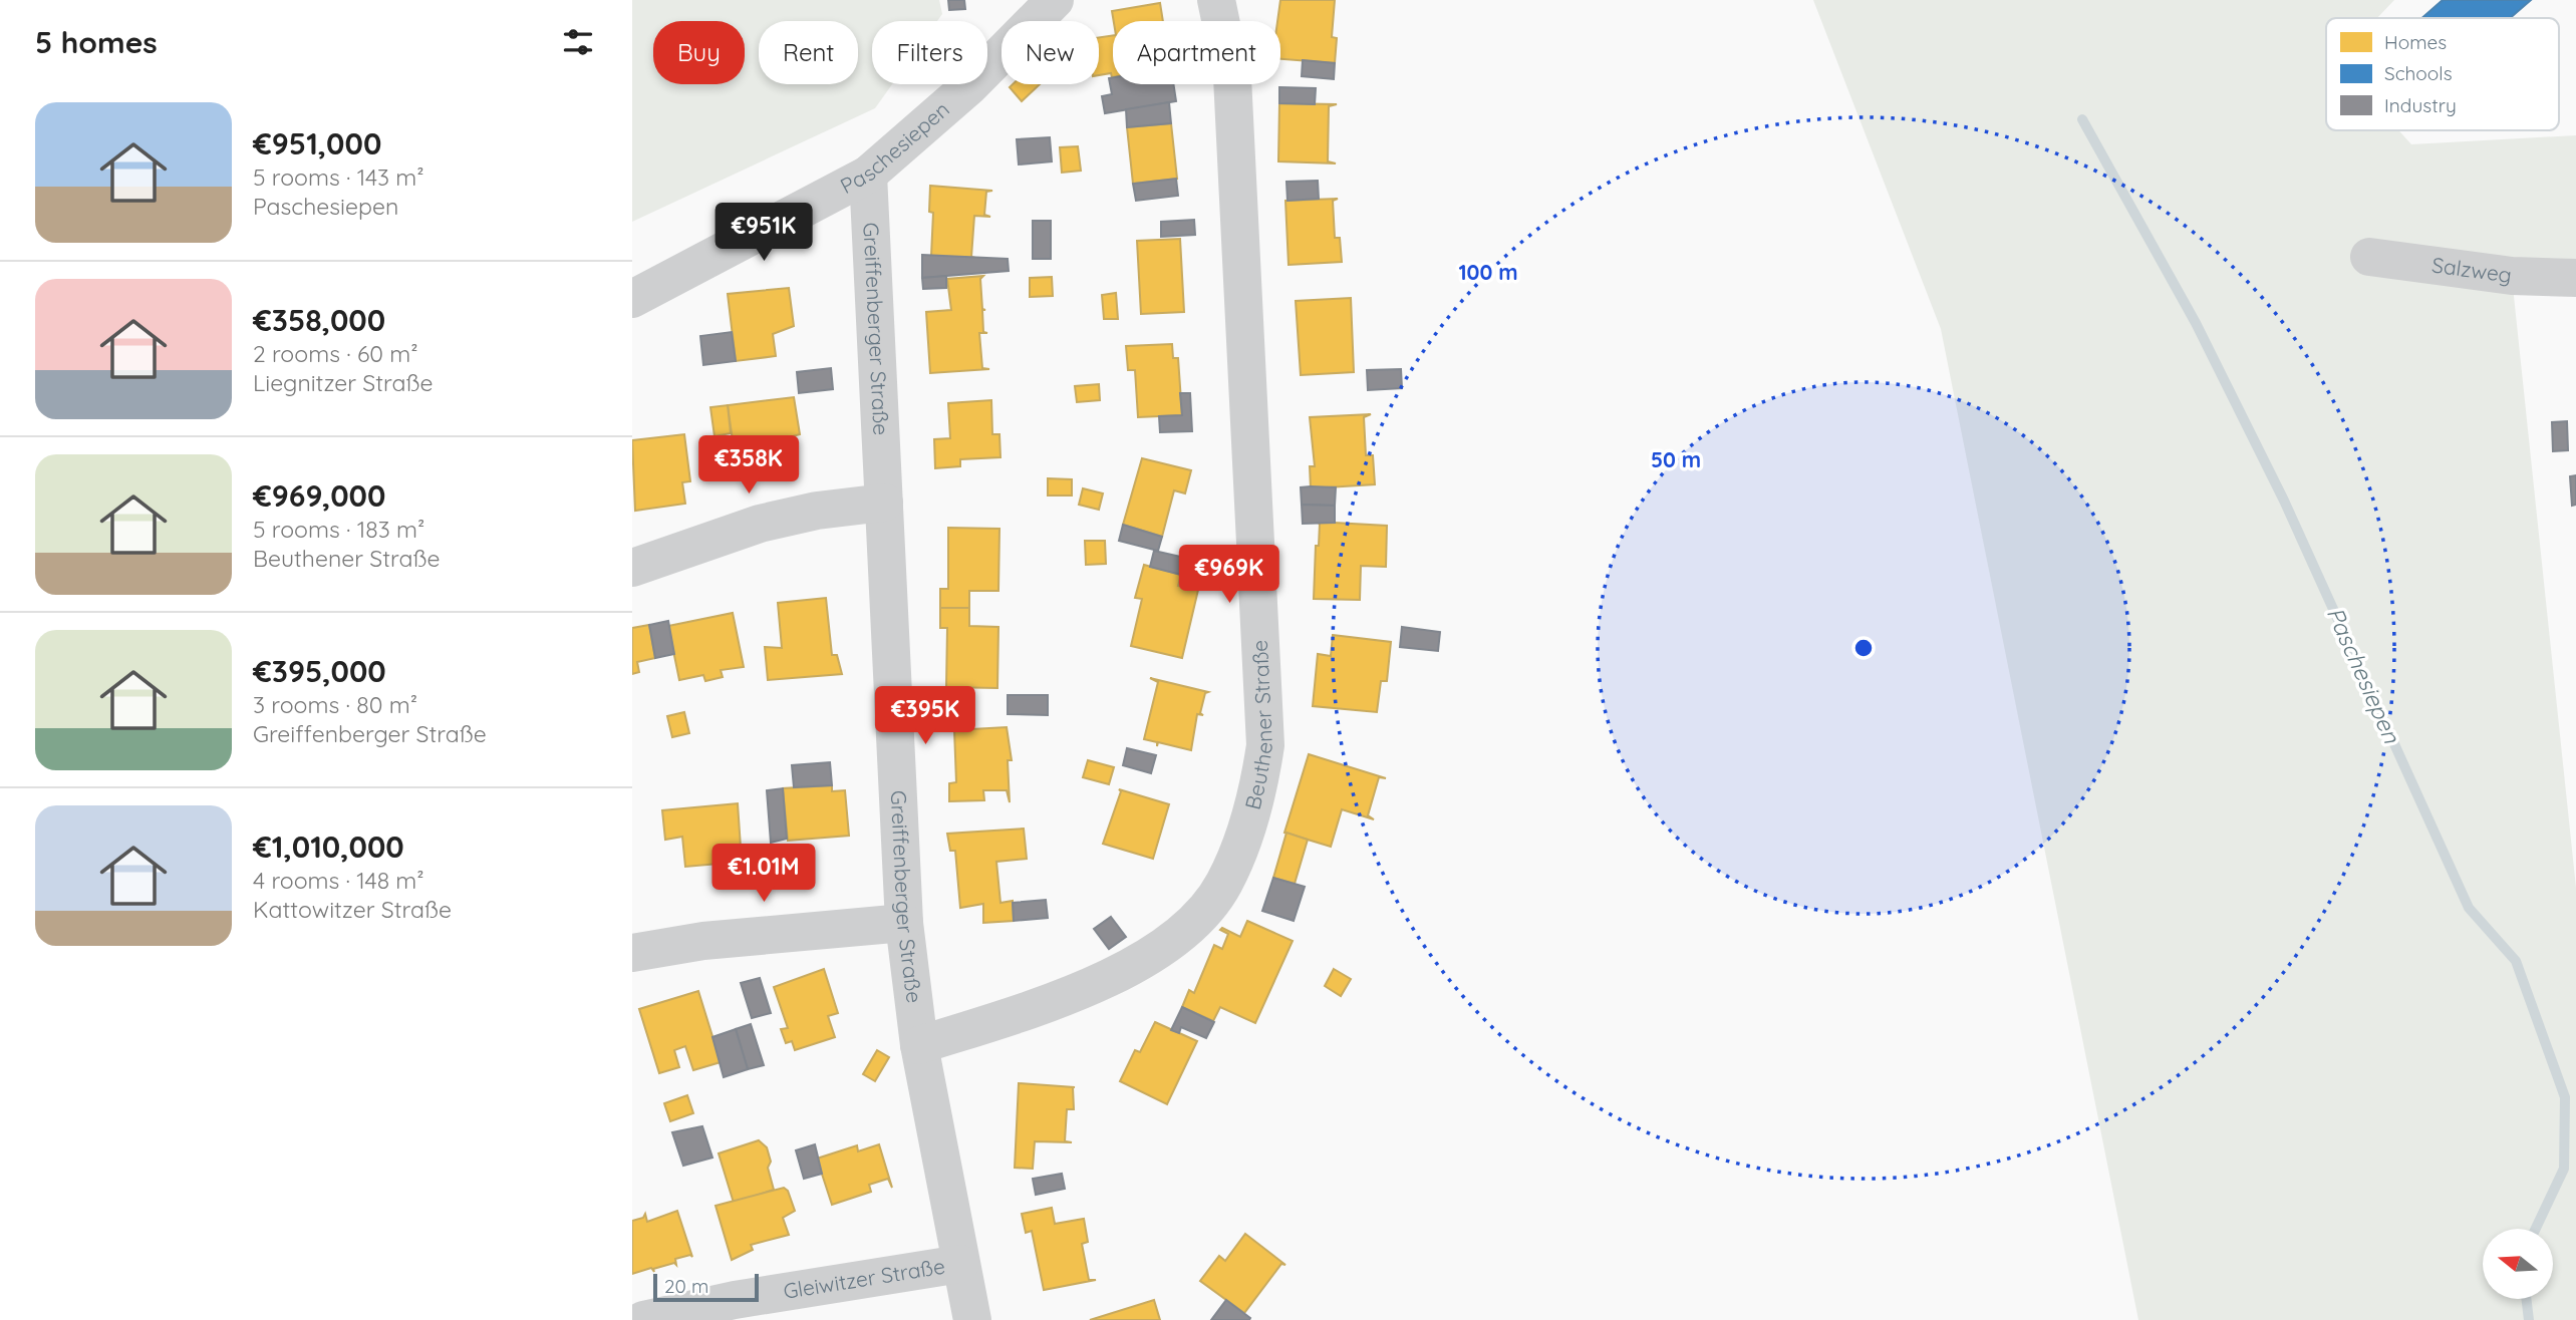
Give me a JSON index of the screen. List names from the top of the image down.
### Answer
{
  "streets": {
    "street": [
      "Paschesiepen",
      "Salzweg",
      "Greiffenberger Straße",
      "Beuthener Straße",
      "Gleiwitzer Straße"
    ]
  },
  "crossings": [
    ["Paschesiepen", "Greiffenberger Straße"],
    ["Greiffenberger Straße", "Beuthener Straße"],
    ["Greiffenberger Straße", "Gleiwitzer Straße"]
  ],
  "water": ["Paschesiepen"],
  "legend": ["Homes", "Schools", "Industry"],
  "scale_bar": "20 m",
  "north": "left",
  "page": {
    "heading": "5 homes",
    "chip": [
      "Buy",
      "Rent",
      "Filters",
      "New",
      "Apartment"
    ],
    "list": [
      {
        "name": "€951,000",
        "note": "5 rooms · 143 m² · Paschesiepen"
      },
      {
        "name": "€358,000",
        "note": "2 rooms · 60 m² · Liegnitzer Straße"
      },
      {
        "name": "€969,000",
        "note": "5 rooms · 183 m² · Beuthener Straße"
      },
      {
        "name": "€395,000",
        "note": "3 rooms · 80 m² · Greiffenberger Straße"
      },
      {
        "name": "€1,010,000",
        "note": "4 rooms · 148 m² · Kattowitzer Straße"
      }
    ],
    "price": [
      "€951K",
      "€358K",
      "€969K",
      "€395K",
      "€1.01M"
    ],
    "scale": "20 m"
  },
  "rings": ["100 m", "50 m"]
}
